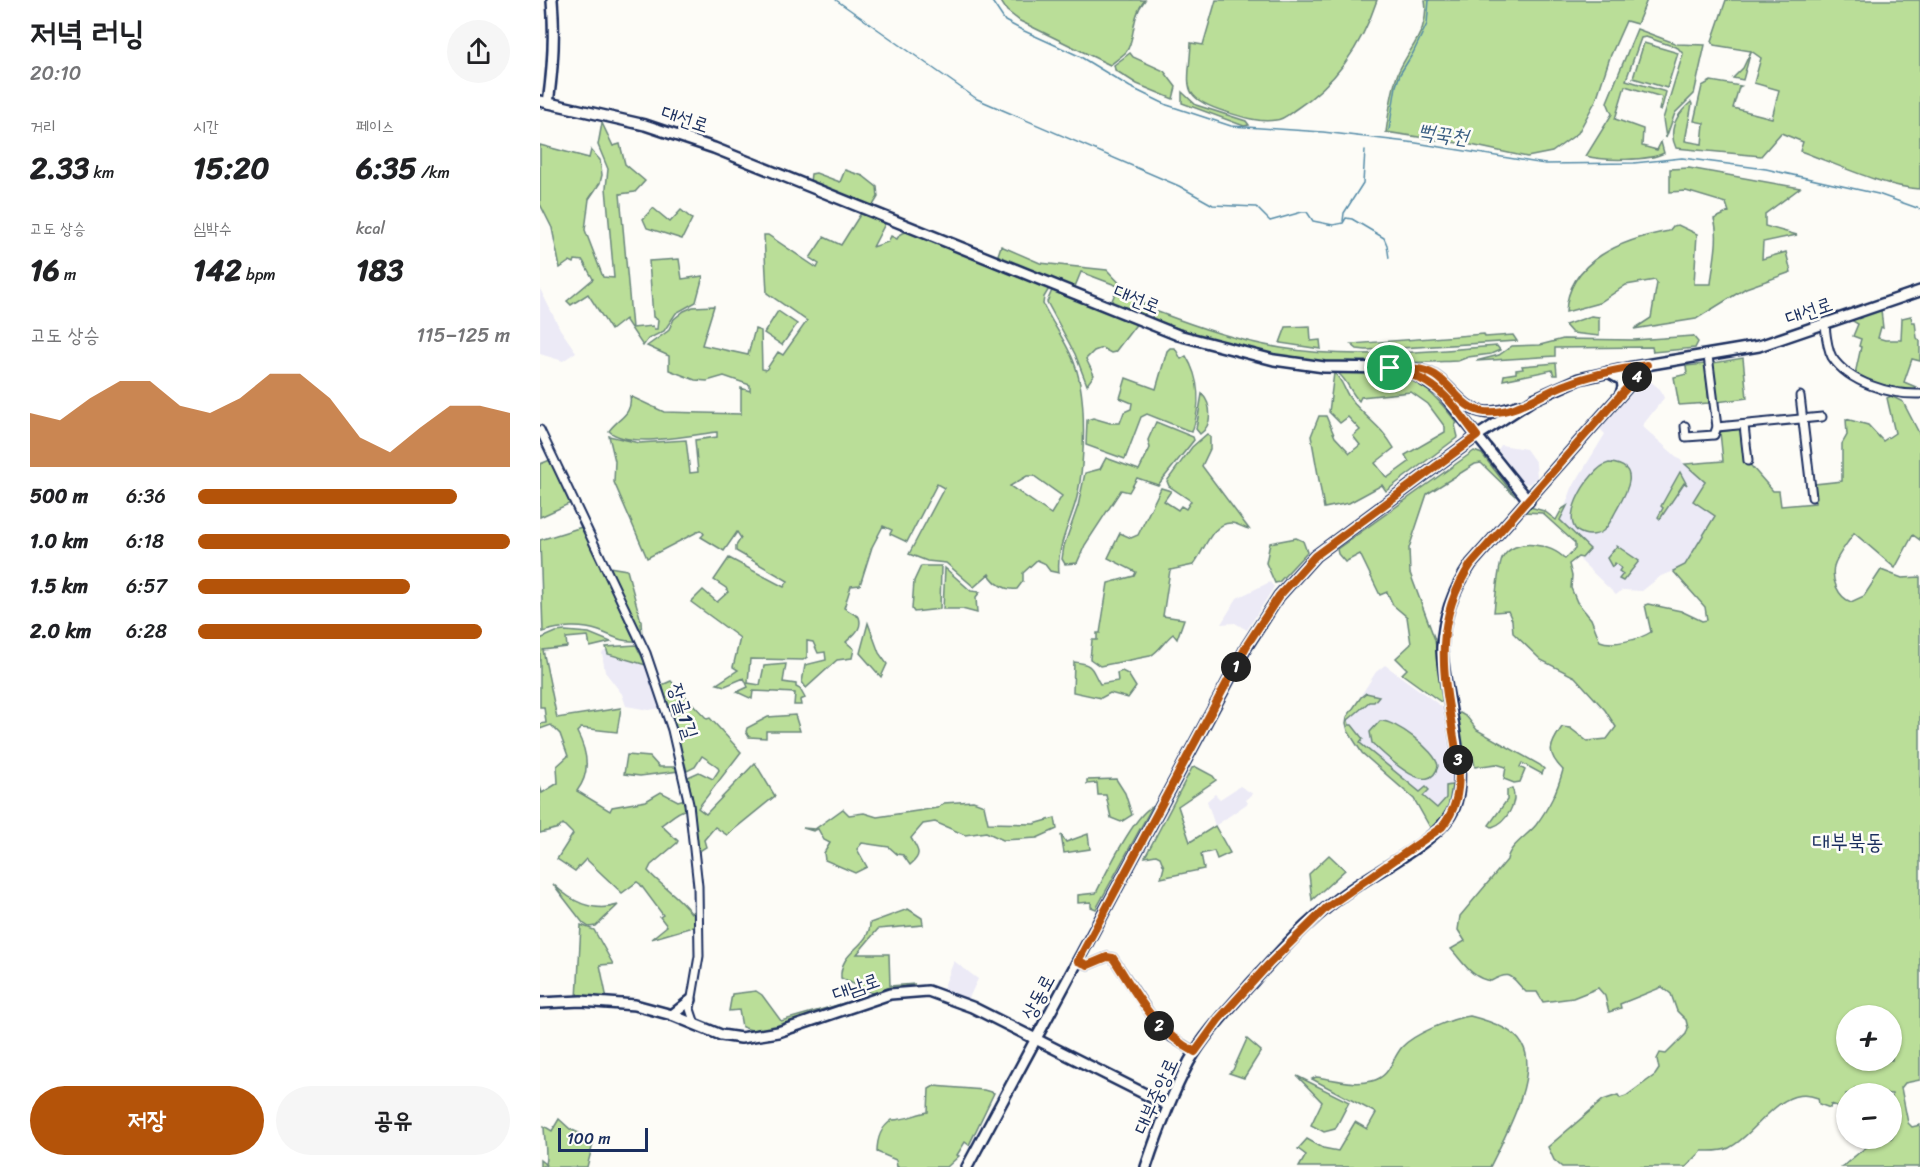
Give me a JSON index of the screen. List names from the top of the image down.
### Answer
{
  "streets": {
    "street": [
      "대선로",
      "장골1길",
      "대남로",
      "상동로",
      "대부중앙로"
    ]
  },
  "crossings": [
    ["대선로", "상동로"],
    ["대선로", "대부중앙로"],
    ["장골1길", "대남로"],
    ["대남로", "상동로"],
    ["대남로", "대부중앙로"]
  ],
  "districts": ["대부북동"],
  "water": ["뻑꾹천"],
  "scale_bar": "100 m",
  "page": {
    "heading": ["저녁 러닝", "20:10"],
    "stats": [
      ["거리", "2.33 km"],
      ["시간", "15:20"],
      ["페이스", "6:35 /km"],
      ["고도 상승", "16 m"],
      ["심박수", "142 bpm"],
      ["kcal", "183"]
    ],
    "chart": ["고도 상승", "115–125 m"],
    "pins": [
      "4",
      "1",
      "3",
      "2"
    ],
    "list": [
      {
        "name": "500 m",
        "note": "6:36"
      },
      {
        "name": "1.0 km",
        "note": "6:18"
      },
      {
        "name": "1.5 km",
        "note": "6:57"
      },
      {
        "name": "2.0 km",
        "note": "6:28"
      }
    ],
    "map_buttons": ["+", "−"],
    "buttons": ["저장", "공유"],
    "scale": "100 m"
  }
}
